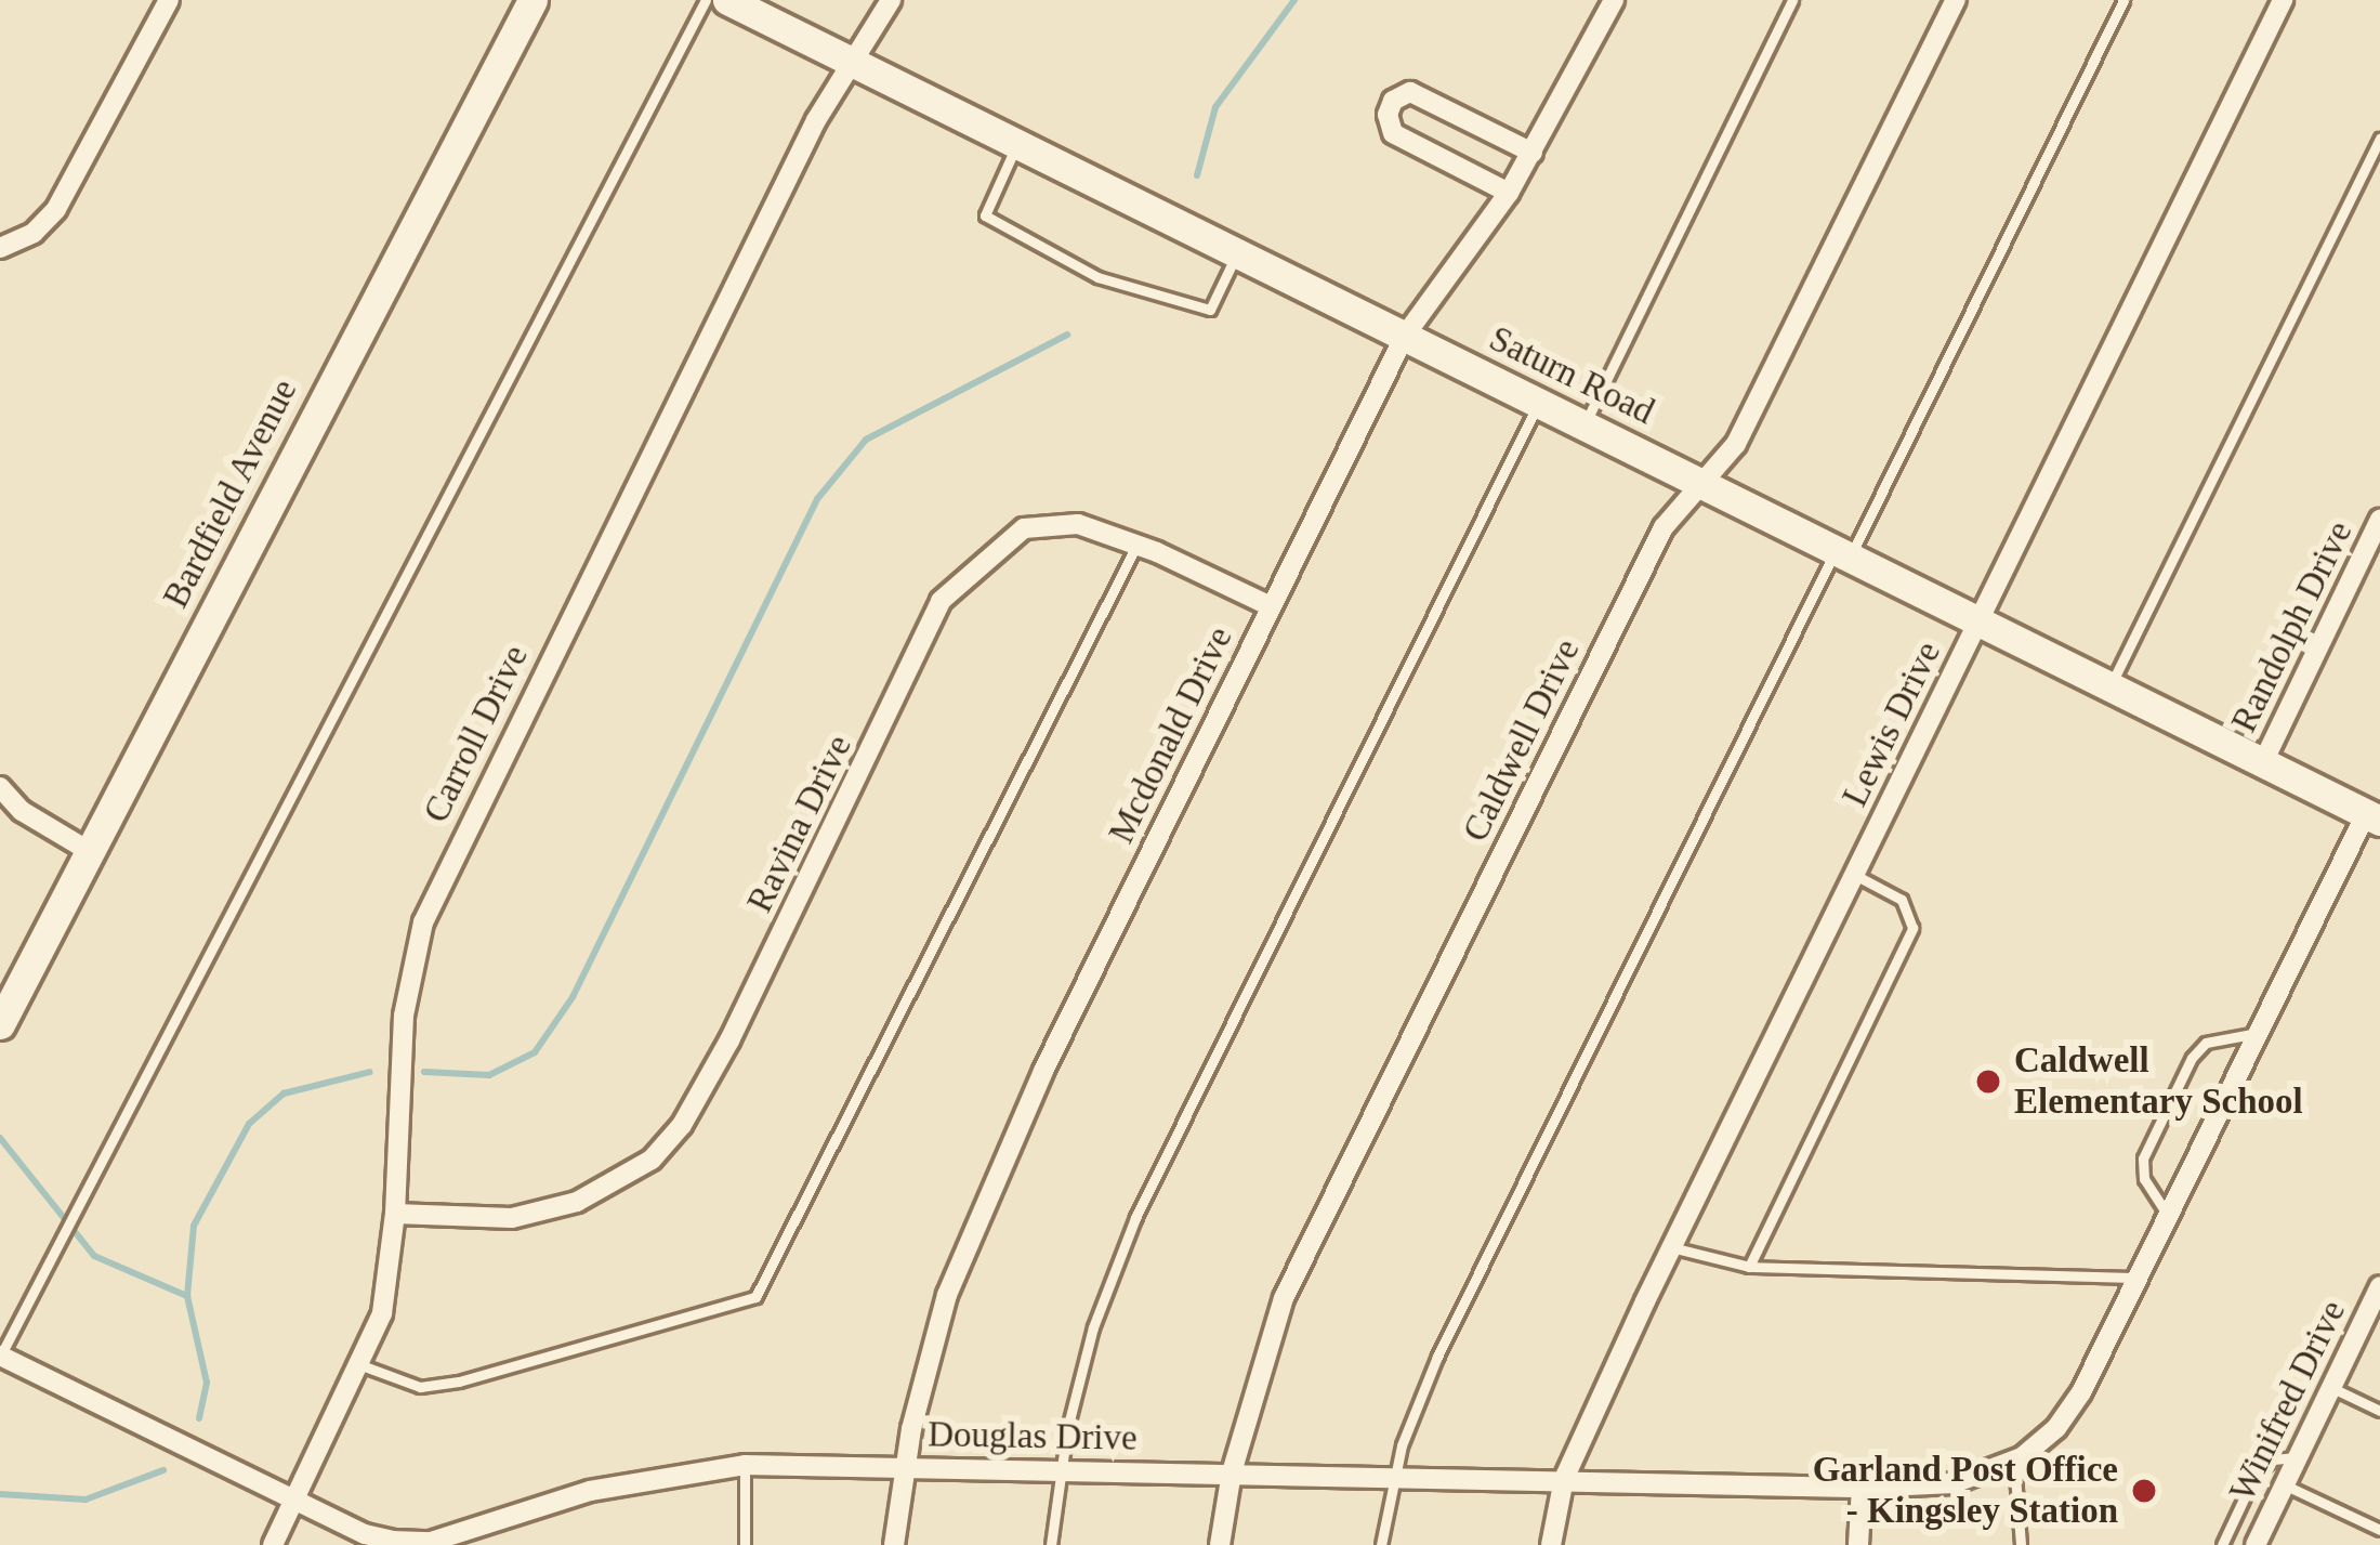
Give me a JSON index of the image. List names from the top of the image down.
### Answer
{
  "streets": {
    "street": [
      "Saturn Road",
      "Bardfield Avenue",
      "Randolph Drive",
      "Lewis Drive",
      "Carroll Drive",
      "Mcdonald Drive",
      "Caldwell Drive",
      "Ravina Drive",
      "Winifred Drive",
      "Douglas Drive"
    ]
  },
  "crossings": [
    ["Saturn Road", "Randolph Drive"],
    ["Saturn Road", "Lewis Drive"],
    ["Saturn Road", "Carroll Drive"],
    ["Saturn Road", "Mcdonald Drive"],
    ["Saturn Road", "Caldwell Drive"],
    ["Lewis Drive", "Douglas Drive"],
    ["Carroll Drive", "Ravina Drive"],
    ["Carroll Drive", "Douglas Drive"],
    ["Mcdonald Drive", "Ravina Drive"],
    ["Mcdonald Drive", "Douglas Drive"],
    ["Caldwell Drive", "Douglas Drive"]
  ],
  "places": ["Caldwell Elementary School", "Garland Post Office - Kingsley Station"]
}
